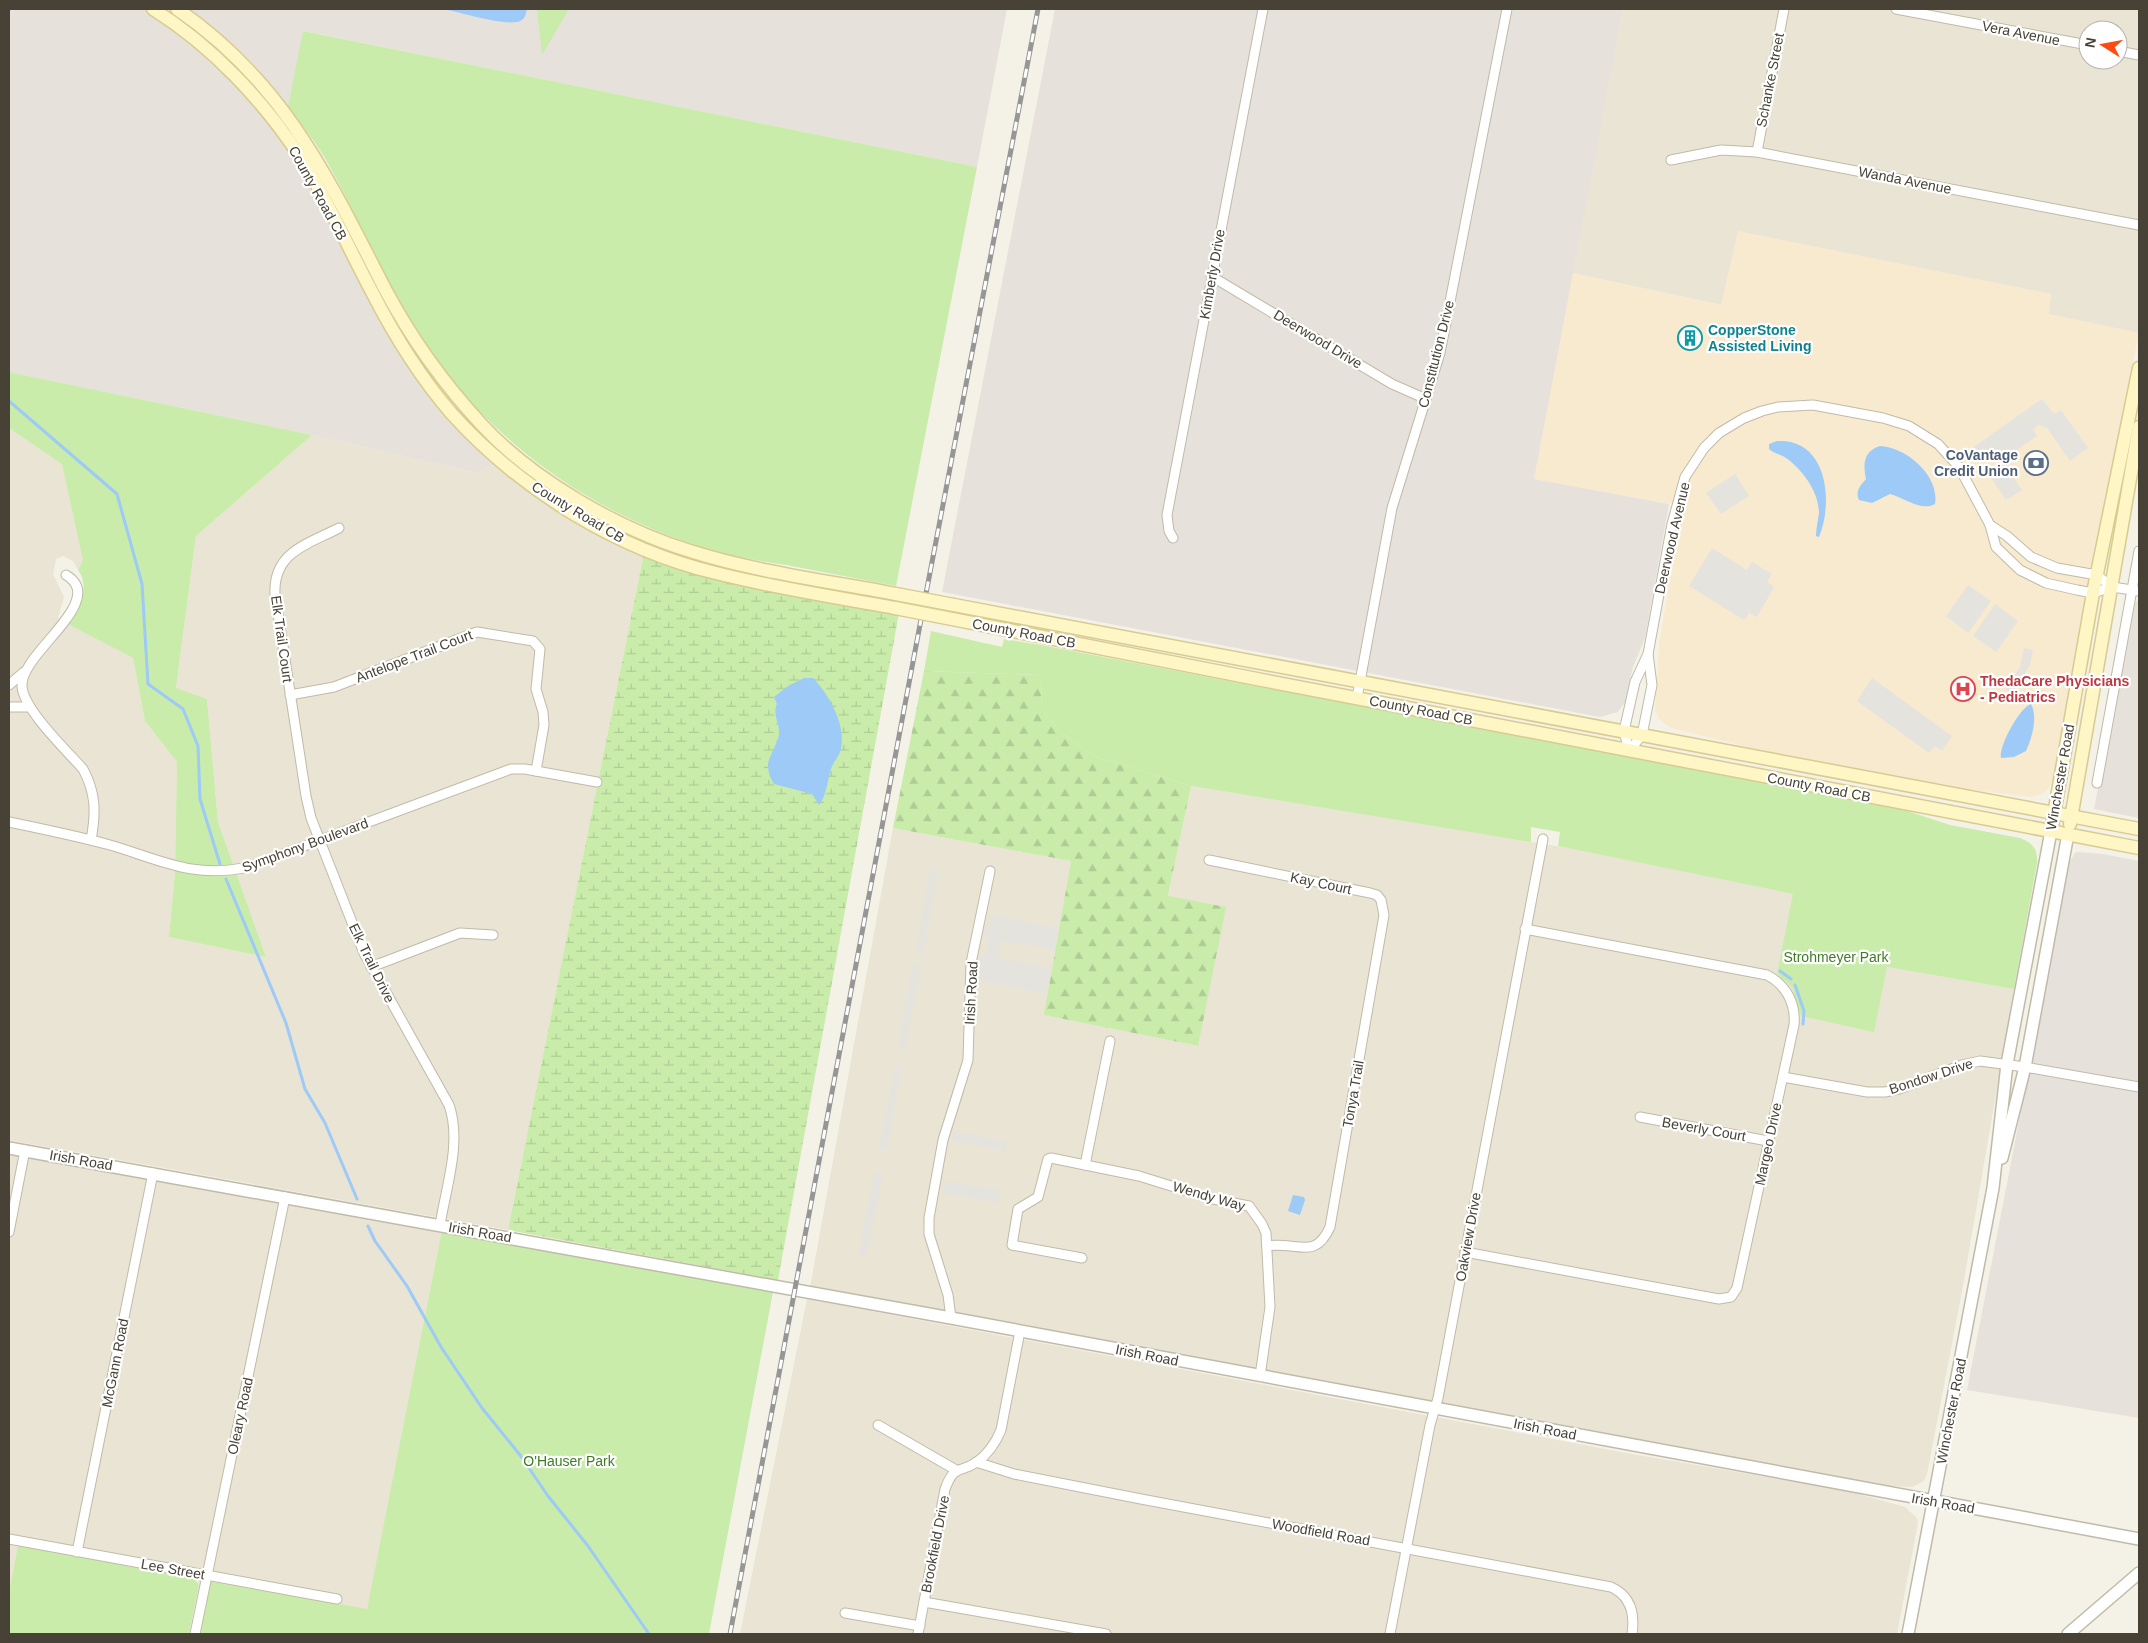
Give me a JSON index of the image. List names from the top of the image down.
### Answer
{
  "streets": {
    "main road": ["County Road CB", "Winchester Road"],
    "street": [
      "Vera Avenue",
      "Schanke Street",
      "Wanda Avenue",
      "Kimberly Drive",
      "Deerwood Drive",
      "Constitution Drive",
      "Deerwood Avenue",
      "Elk Trail Court",
      "Antelope Trail Court",
      "Symphony Boulevard",
      "Kay Court",
      "Elk Trail Drive",
      "Irish Road",
      "Bondow Drive",
      "Tonya Trail",
      "Beverly Court",
      "Margeo Drive",
      "Wendy Way",
      "Oakview Drive",
      "McGann Road",
      "Oleary Road",
      "Woodfield Road",
      "Brookfield Drive",
      "Lee Street"
    ]
  },
  "crossings": [
    ["Schanke Street", "Wanda Avenue"],
    ["County Road CB", "Constitution Drive"],
    ["County Road CB", "Deerwood Avenue"],
    ["County Road CB", "Winchester Road"],
    ["Kimberly Drive", "Deerwood Drive"],
    ["Deerwood Drive", "Constitution Drive"],
    ["Deerwood Avenue", "Winchester Road"],
    ["Elk Trail Court", "Antelope Trail Court"],
    ["Elk Trail Court", "Elk Trail Drive"],
    ["Antelope Trail Court", "Symphony Boulevard"],
    ["Antelope Trail Court", "Elk Trail Drive"],
    ["Winchester Road", "Irish Road"],
    ["Winchester Road", "Bondow Drive"],
    ["Symphony Boulevard", "Elk Trail Drive"],
    ["Kay Court", "Tonya Trail"],
    ["Elk Trail Drive", "Irish Road"],
    ["Irish Road", "Wendy Way"],
    ["Irish Road", "Oakview Drive"],
    ["Irish Road", "McGann Road"],
    ["Irish Road", "Oleary Road"],
    ["Bondow Drive", "Margeo Drive"],
    ["Tonya Trail", "Wendy Way"],
    ["Beverly Court", "Margeo Drive"],
    ["Margeo Drive", "Oakview Drive"],
    ["Oakview Drive", "Woodfield Road"],
    ["McGann Road", "Lee Street"],
    ["Oleary Road", "Lee Street"]
  ],
  "parks": ["Strohmeyer Park", "O'Hauser Park"],
  "places": {
    "building": ["CopperStone Assisted Living"],
    "bank": ["CoVantage Credit Union"],
    "hospital": ["ThedaCare Physicians - Pediatrics"]
  },
  "north": "left"
}
